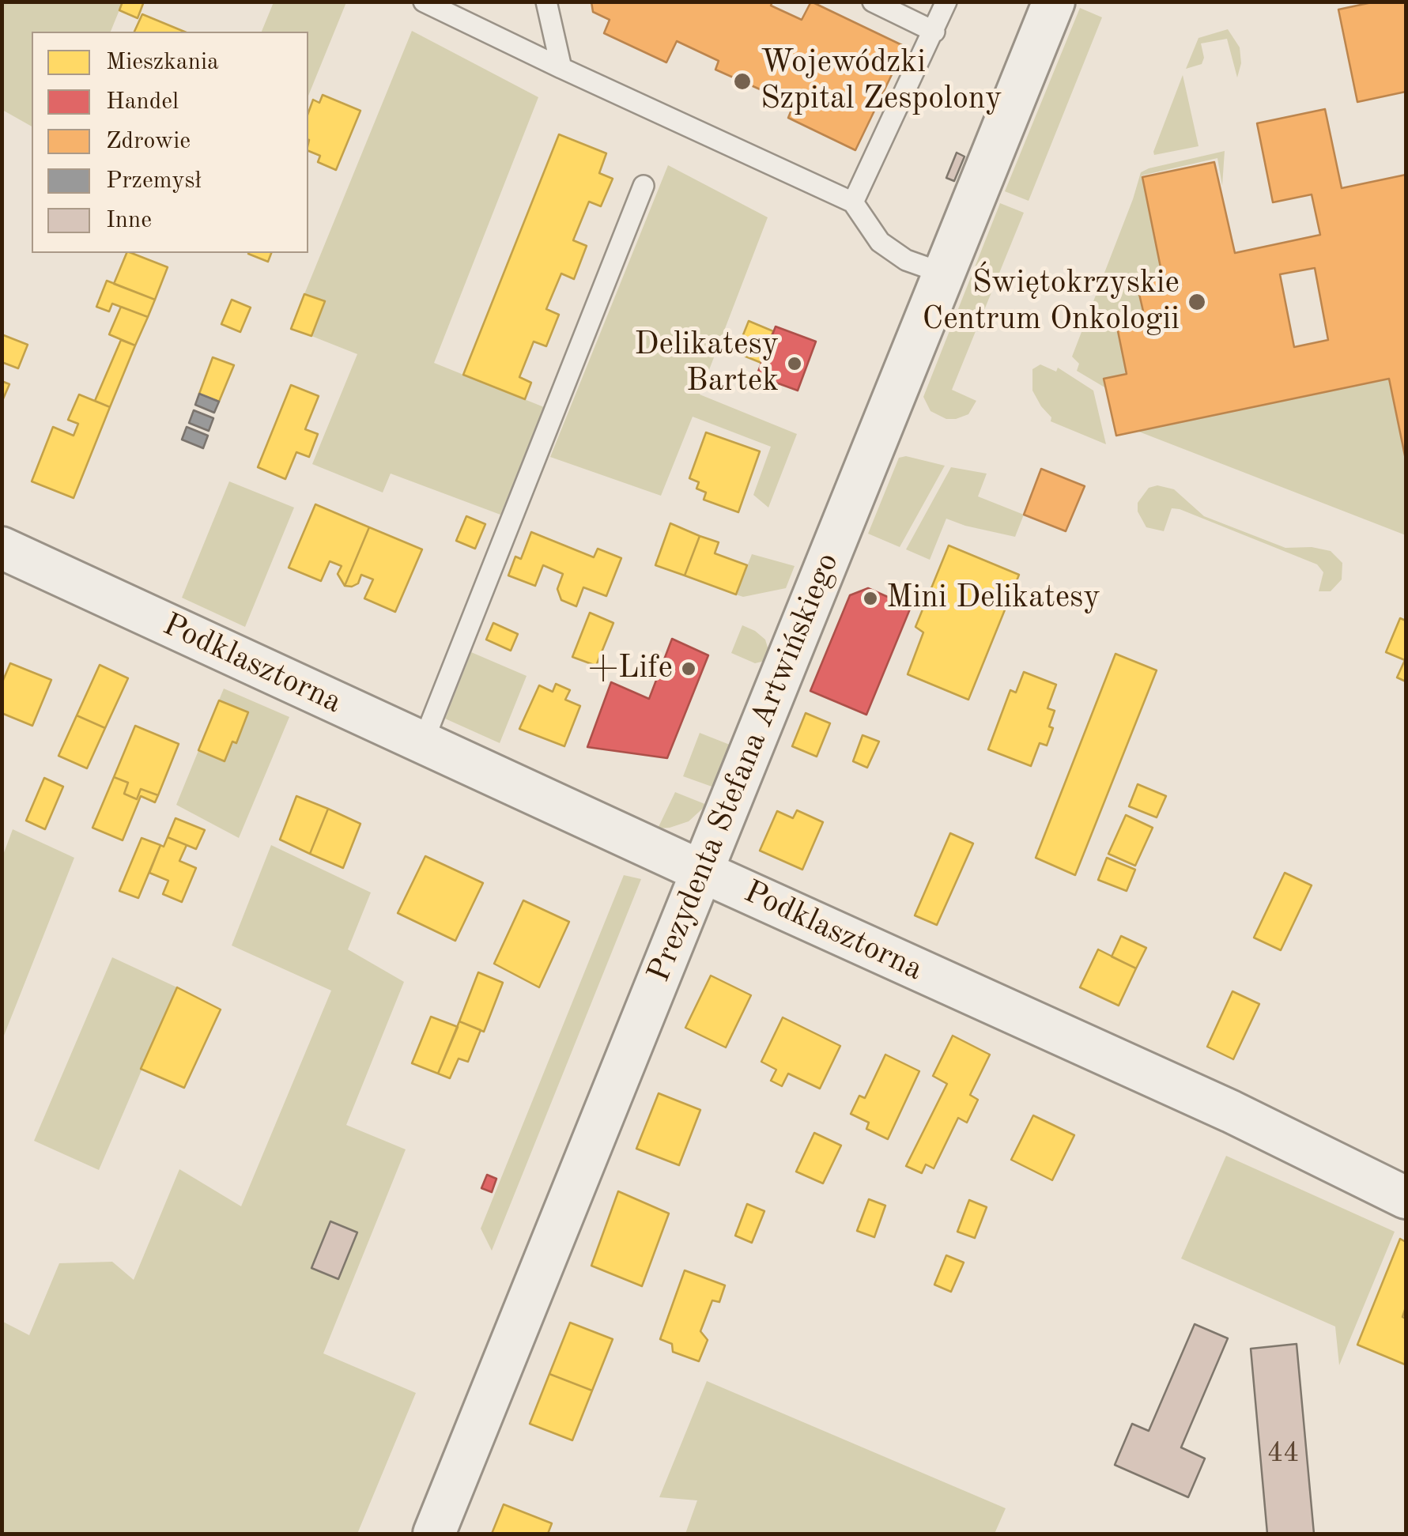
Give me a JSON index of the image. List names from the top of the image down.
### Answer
{
  "streets": {
    "street": ["Podklasztorna", "Prezydenta Stefana Artwińskiego"]
  },
  "crossings": [
    ["Podklasztorna", "Prezydenta Stefana Artwińskiego"]
  ],
  "places": [
    "Wojewódzki Szpital Zespolony",
    "Świętokrzyskie Centrum Onkologii",
    "Delikatesy Bartek",
    "Mini Delikatesy",
    "+Life"
  ],
  "house_numbers": ["44"],
  "legend": [
    "Mieszkania",
    "Handel",
    "Zdrowie",
    "Przemysł",
    "Inne"
  ]
}
